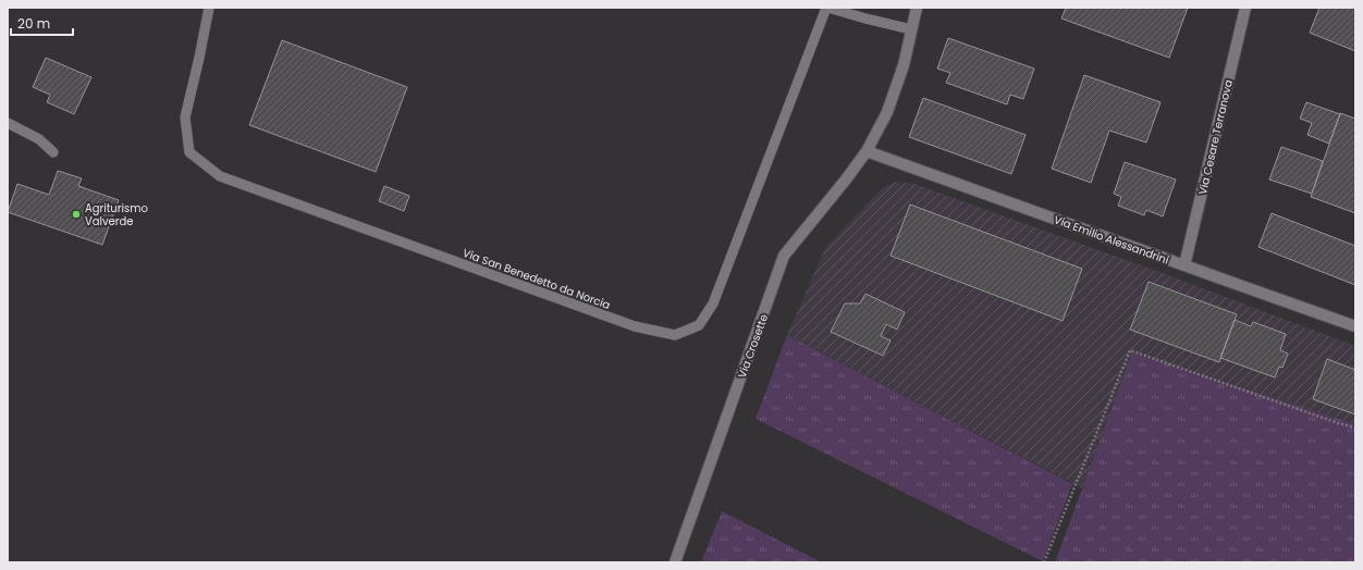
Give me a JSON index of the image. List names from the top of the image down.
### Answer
{
  "streets": {
    "street": ["Via Cesare Terranova", "Via Emilio Alessandrini", "Via Crosette"],
    "lane": ["Via San Benedetto da Norcia"]
  },
  "crossings": [
    ["Via Cesare Terranova", "Via Emilio Alessandrini"],
    ["Via Emilio Alessandrini", "Via Crosette"],
    ["Via San Benedetto da Norcia", "Via Crosette"]
  ],
  "places": ["Agriturismo Valverde"],
  "scale_bar": "20 m"
}
